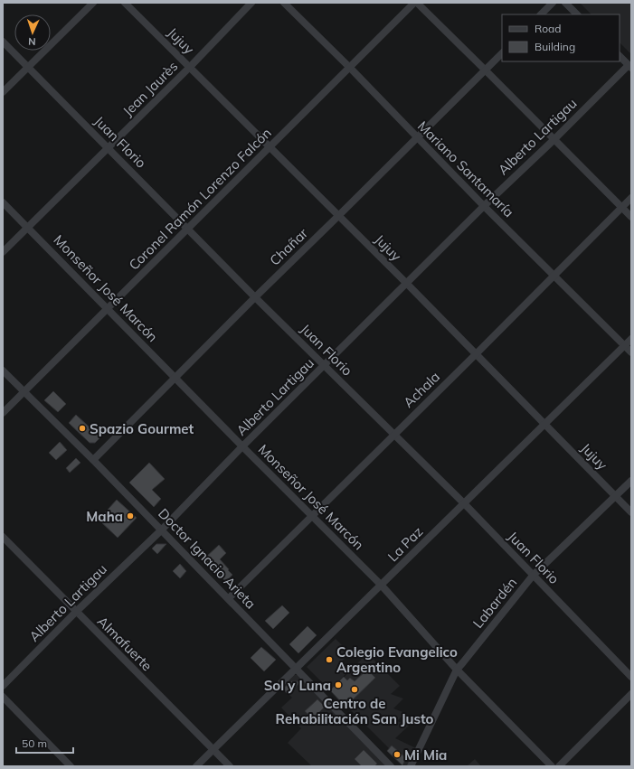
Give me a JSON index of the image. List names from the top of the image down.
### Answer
{
  "streets": {
    "street": [
      "Jujuy",
      "Jean Jaurès",
      "Alberto Lartigau",
      "Juan Florio",
      "Mariano Santamaría",
      "Coronel Ramón Lorenzo Falcón",
      "Chañar",
      "Monseñor José Marcón",
      "Achala",
      "La Paz",
      "Doctor Ignacio Arieta",
      "Labardén",
      "Almafuerte"
    ]
  },
  "crossings": [
    ["Jujuy", "Jean Jaurès"],
    ["Jujuy", "Alberto Lartigau"],
    ["Jujuy", "Coronel Ramón Lorenzo Falcón"],
    ["Jujuy", "Chañar"],
    ["Jujuy", "Achala"],
    ["Jujuy", "La Paz"],
    ["Jujuy", "Labardén"],
    ["Jean Jaurès", "Juan Florio"],
    ["Jean Jaurès", "Monseñor José Marcón"],
    ["Alberto Lartigau", "Juan Florio"],
    ["Alberto Lartigau", "Mariano Santamaría"],
    ["Alberto Lartigau", "Monseñor José Marcón"],
    ["Alberto Lartigau", "Doctor Ignacio Arieta"],
    ["Alberto Lartigau", "Almafuerte"],
    ["Juan Florio", "Coronel Ramón Lorenzo Falcón"],
    ["Juan Florio", "Chañar"],
    ["Juan Florio", "Achala"],
    ["Juan Florio", "La Paz"],
    ["Juan Florio", "Labardén"],
    ["Mariano Santamaría", "Coronel Ramón Lorenzo Falcón"],
    ["Mariano Santamaría", "Chañar"],
    ["Mariano Santamaría", "Achala"],
    ["Mariano Santamaría", "La Paz"],
    ["Coronel Ramón Lorenzo Falcón", "Monseñor José Marcón"],
    ["Coronel Ramón Lorenzo Falcón", "Doctor Ignacio Arieta"],
    ["Chañar", "Monseñor José Marcón"],
    ["Chañar", "Doctor Ignacio Arieta"],
    ["Monseñor José Marcón", "Achala"],
    ["Monseñor José Marcón", "La Paz"],
    ["Monseñor José Marcón", "Labardén"],
    ["Achala", "Doctor Ignacio Arieta"],
    ["La Paz", "Doctor Ignacio Arieta"],
    ["La Paz", "Almafuerte"]
  ],
  "places": [
    "Spazio Gourmet",
    "Maha",
    "Colegio Evangelico Argentino",
    "Sol y Luna",
    "Centro de Rehabilitación San Justo",
    "Mi Mia"
  ],
  "legend": ["Road", "Building"],
  "scale_bar": "50 m",
  "north": "bottom"
}
